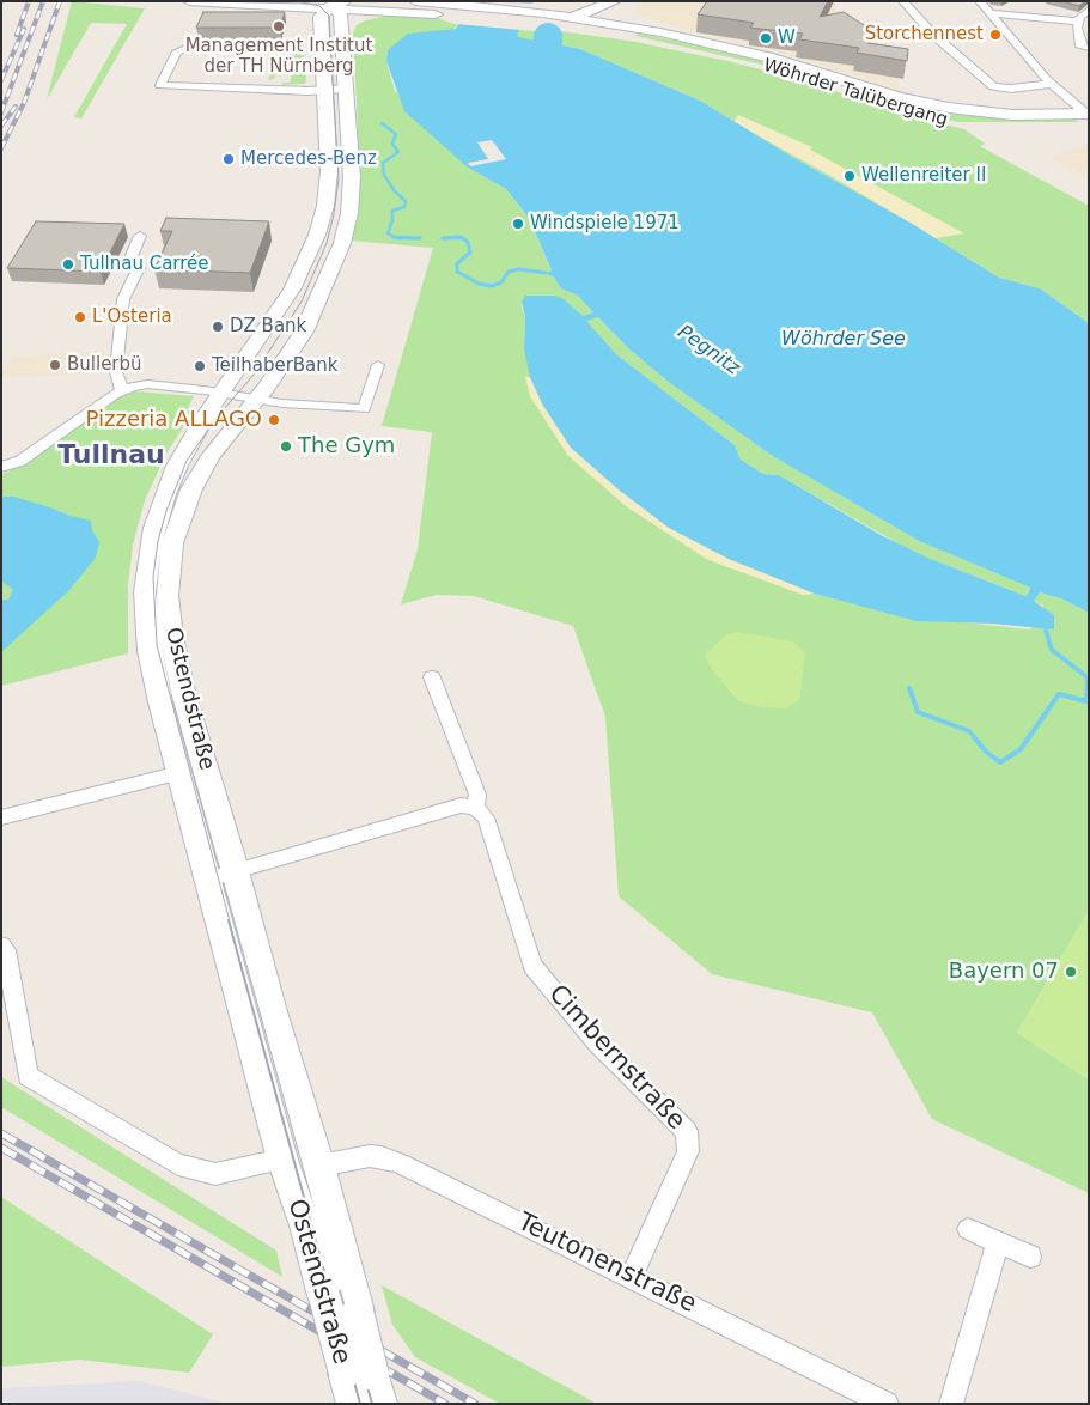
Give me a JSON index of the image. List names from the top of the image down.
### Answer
{
  "streets": {
    "main road": ["Wöhrder Talübergang", "Ostendstraße"],
    "street": ["Cimbernstraße", "Teutonenstraße"]
  },
  "crossings": [
    ["Ostendstraße", "Teutonenstraße"],
    ["Cimbernstraße", "Teutonenstraße"]
  ],
  "districts": ["Tullnau"],
  "water": ["Wöhrder See", "Pegnitz"],
  "places": [
    "Management Institut der TH Nürnberg",
    "Storchennest",
    "W",
    "Mercedes-Benz",
    "Wellenreiter II",
    "Windspiele 1971",
    "Tullnau Carrée",
    "L'Osteria",
    "DZ Bank",
    "Bullerbü",
    "TeilhaberBank",
    "Pizzeria ALLAGO",
    "The Gym",
    "Bayern 07"
  ]
}
